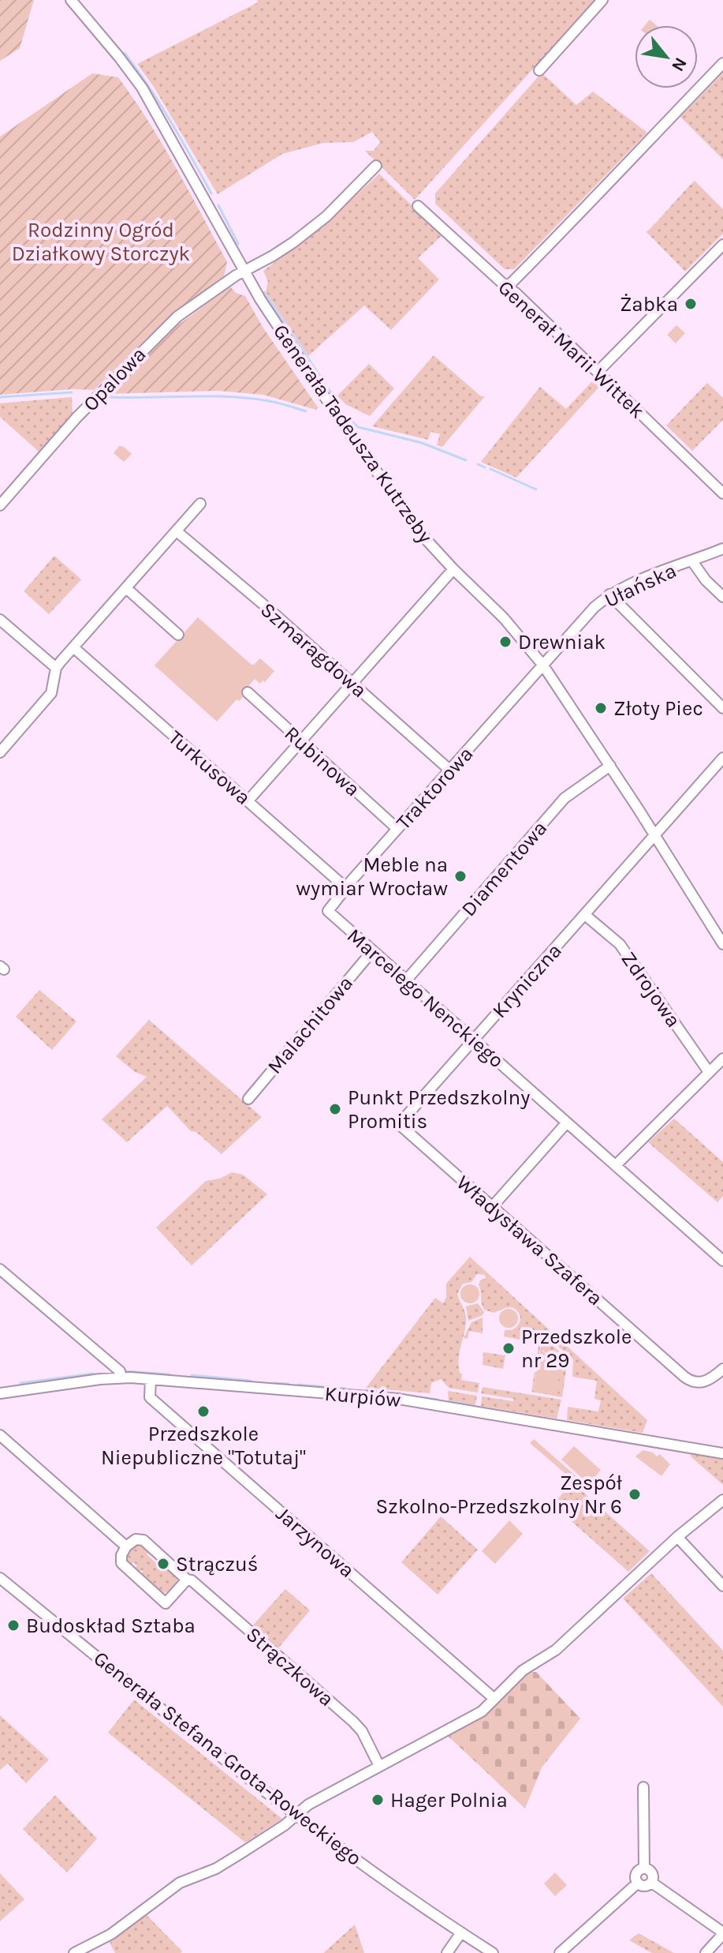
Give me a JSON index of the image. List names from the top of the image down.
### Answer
{
  "streets": {
    "street": [
      "Generał Marii Wittek",
      "Opalowa",
      "Generała Tadeusza Kutrzeby",
      "Ułańska",
      "Szmaragdowa",
      "Rubinowa",
      "Turkusowa",
      "Traktorowa",
      "Diamentowa",
      "Kryniczna",
      "Zdrojowa",
      "Marcelego Nenckiego",
      "Malachitowa",
      "Władysława Szafera",
      "Kurpiów",
      "Jarzynowa",
      "Strączkowa",
      "Generała Stefana Grota-Roweckiego"
    ]
  },
  "crossings": [
    ["Opalowa", "Generała Tadeusza Kutrzeby"],
    ["Generała Tadeusza Kutrzeby", "Ułańska"],
    ["Generała Tadeusza Kutrzeby", "Traktorowa"],
    ["Generała Tadeusza Kutrzeby", "Diamentowa"],
    ["Generała Tadeusza Kutrzeby", "Kryniczna"],
    ["Ułańska", "Traktorowa"],
    ["Szmaragdowa", "Traktorowa"],
    ["Rubinowa", "Traktorowa"],
    ["Turkusowa", "Traktorowa"],
    ["Traktorowa", "Marcelego Nenckiego"],
    ["Diamentowa", "Marcelego Nenckiego"],
    ["Kryniczna", "Zdrojowa"],
    ["Kryniczna", "Marcelego Nenckiego"],
    ["Kryniczna", "Władysława Szafera"],
    ["Marcelego Nenckiego", "Malachitowa"],
    ["Kurpiów", "Jarzynowa"]
  ],
  "parks": ["Rodzinny Ogród Działkowy Storczyk"],
  "places": [
    "Żabka",
    "Drewniak",
    "Złoty Piec",
    "Meble na wymiar Wrocław",
    "Punkt Przedszkolny Promitis",
    "Przedszkole nr 29",
    "Przedszkole Niepubliczne \"Totutaj\"",
    "Zespół Szkolno-Przedszkolny Nr 6",
    "Strączuś",
    "Budoskład Sztaba",
    "Hager Polnia"
  ],
  "north": "bottom right"
}
